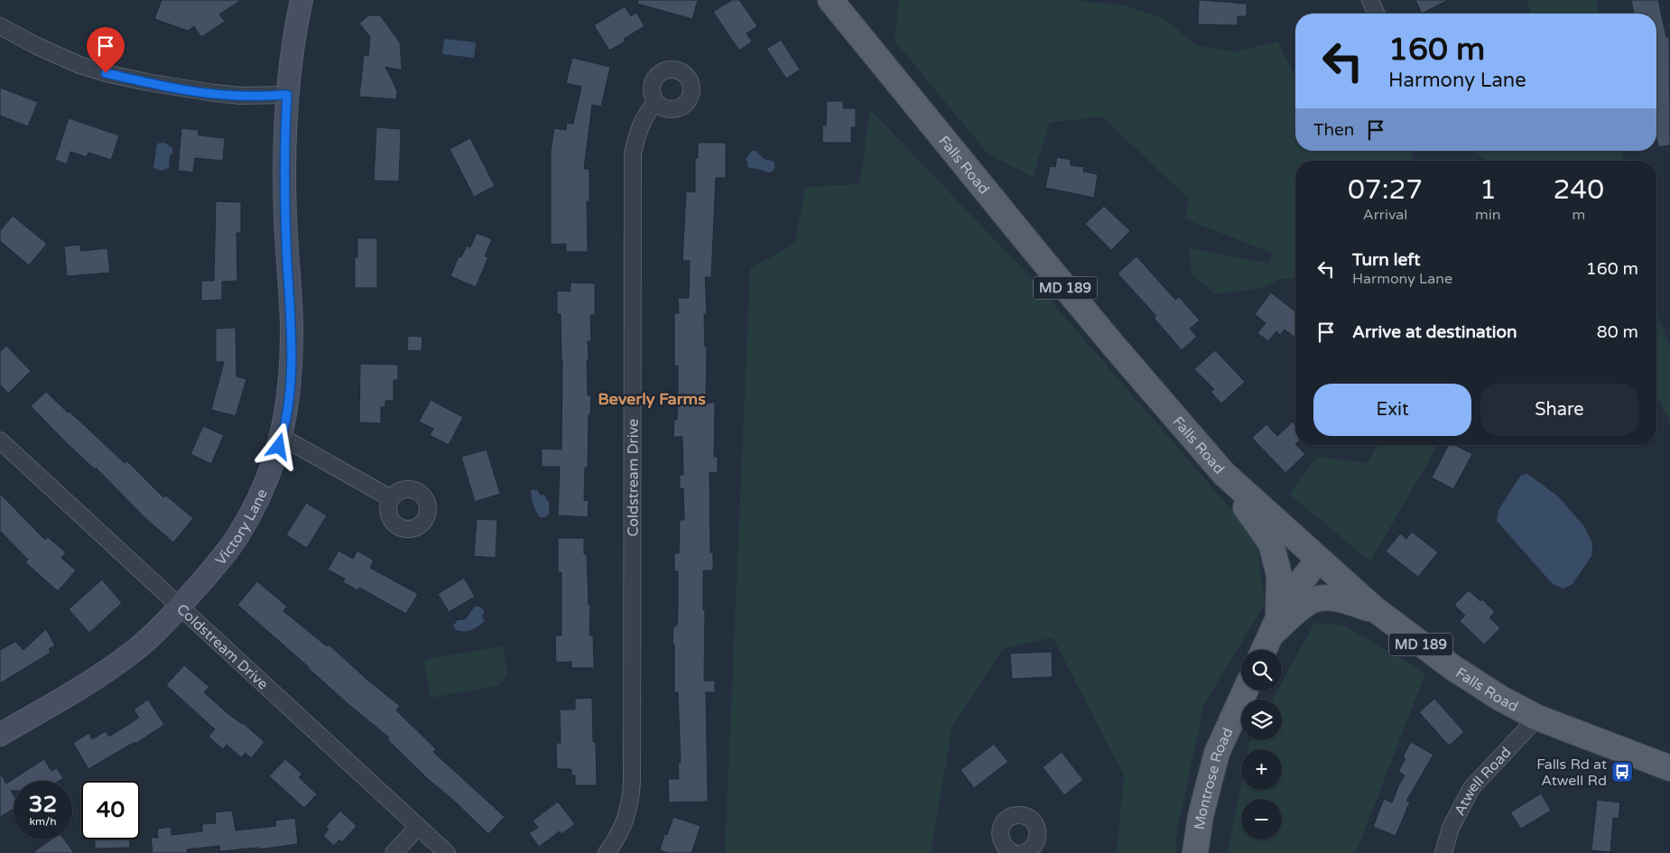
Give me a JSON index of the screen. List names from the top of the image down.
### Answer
{
  "streets": {
    "main road": ["Falls Road", "MD 189", "Montrose Road"],
    "street": ["Coldstream Drive", "Victory Lane", "Atwell Road"]
  },
  "crossings": [
    ["Falls Road", "Atwell Road"],
    ["Coldstream Drive", "Victory Lane"]
  ],
  "districts": ["Beverly Farms"],
  "places": {
    "bus stop": ["Falls Rd at Atwell Rd"]
  },
  "page": {
    "turn": ["160 m", "Harmony Lane"],
    "then": "Then",
    "eta": [
      "07:27",
      "Arrival",
      "1",
      "min",
      "240",
      "m"
    ],
    "list": [
      {
        "name": "Turn left",
        "note": "Harmony Lane",
        "value": "160 m"
      },
      {
        "name": "Arrive at destination",
        "value": "80 m"
      }
    ],
    "buttons": ["Exit", "Share"],
    "map_buttons": ["+", "−"],
    "speed": "32 km/h",
    "limit": "40"
  }
}
